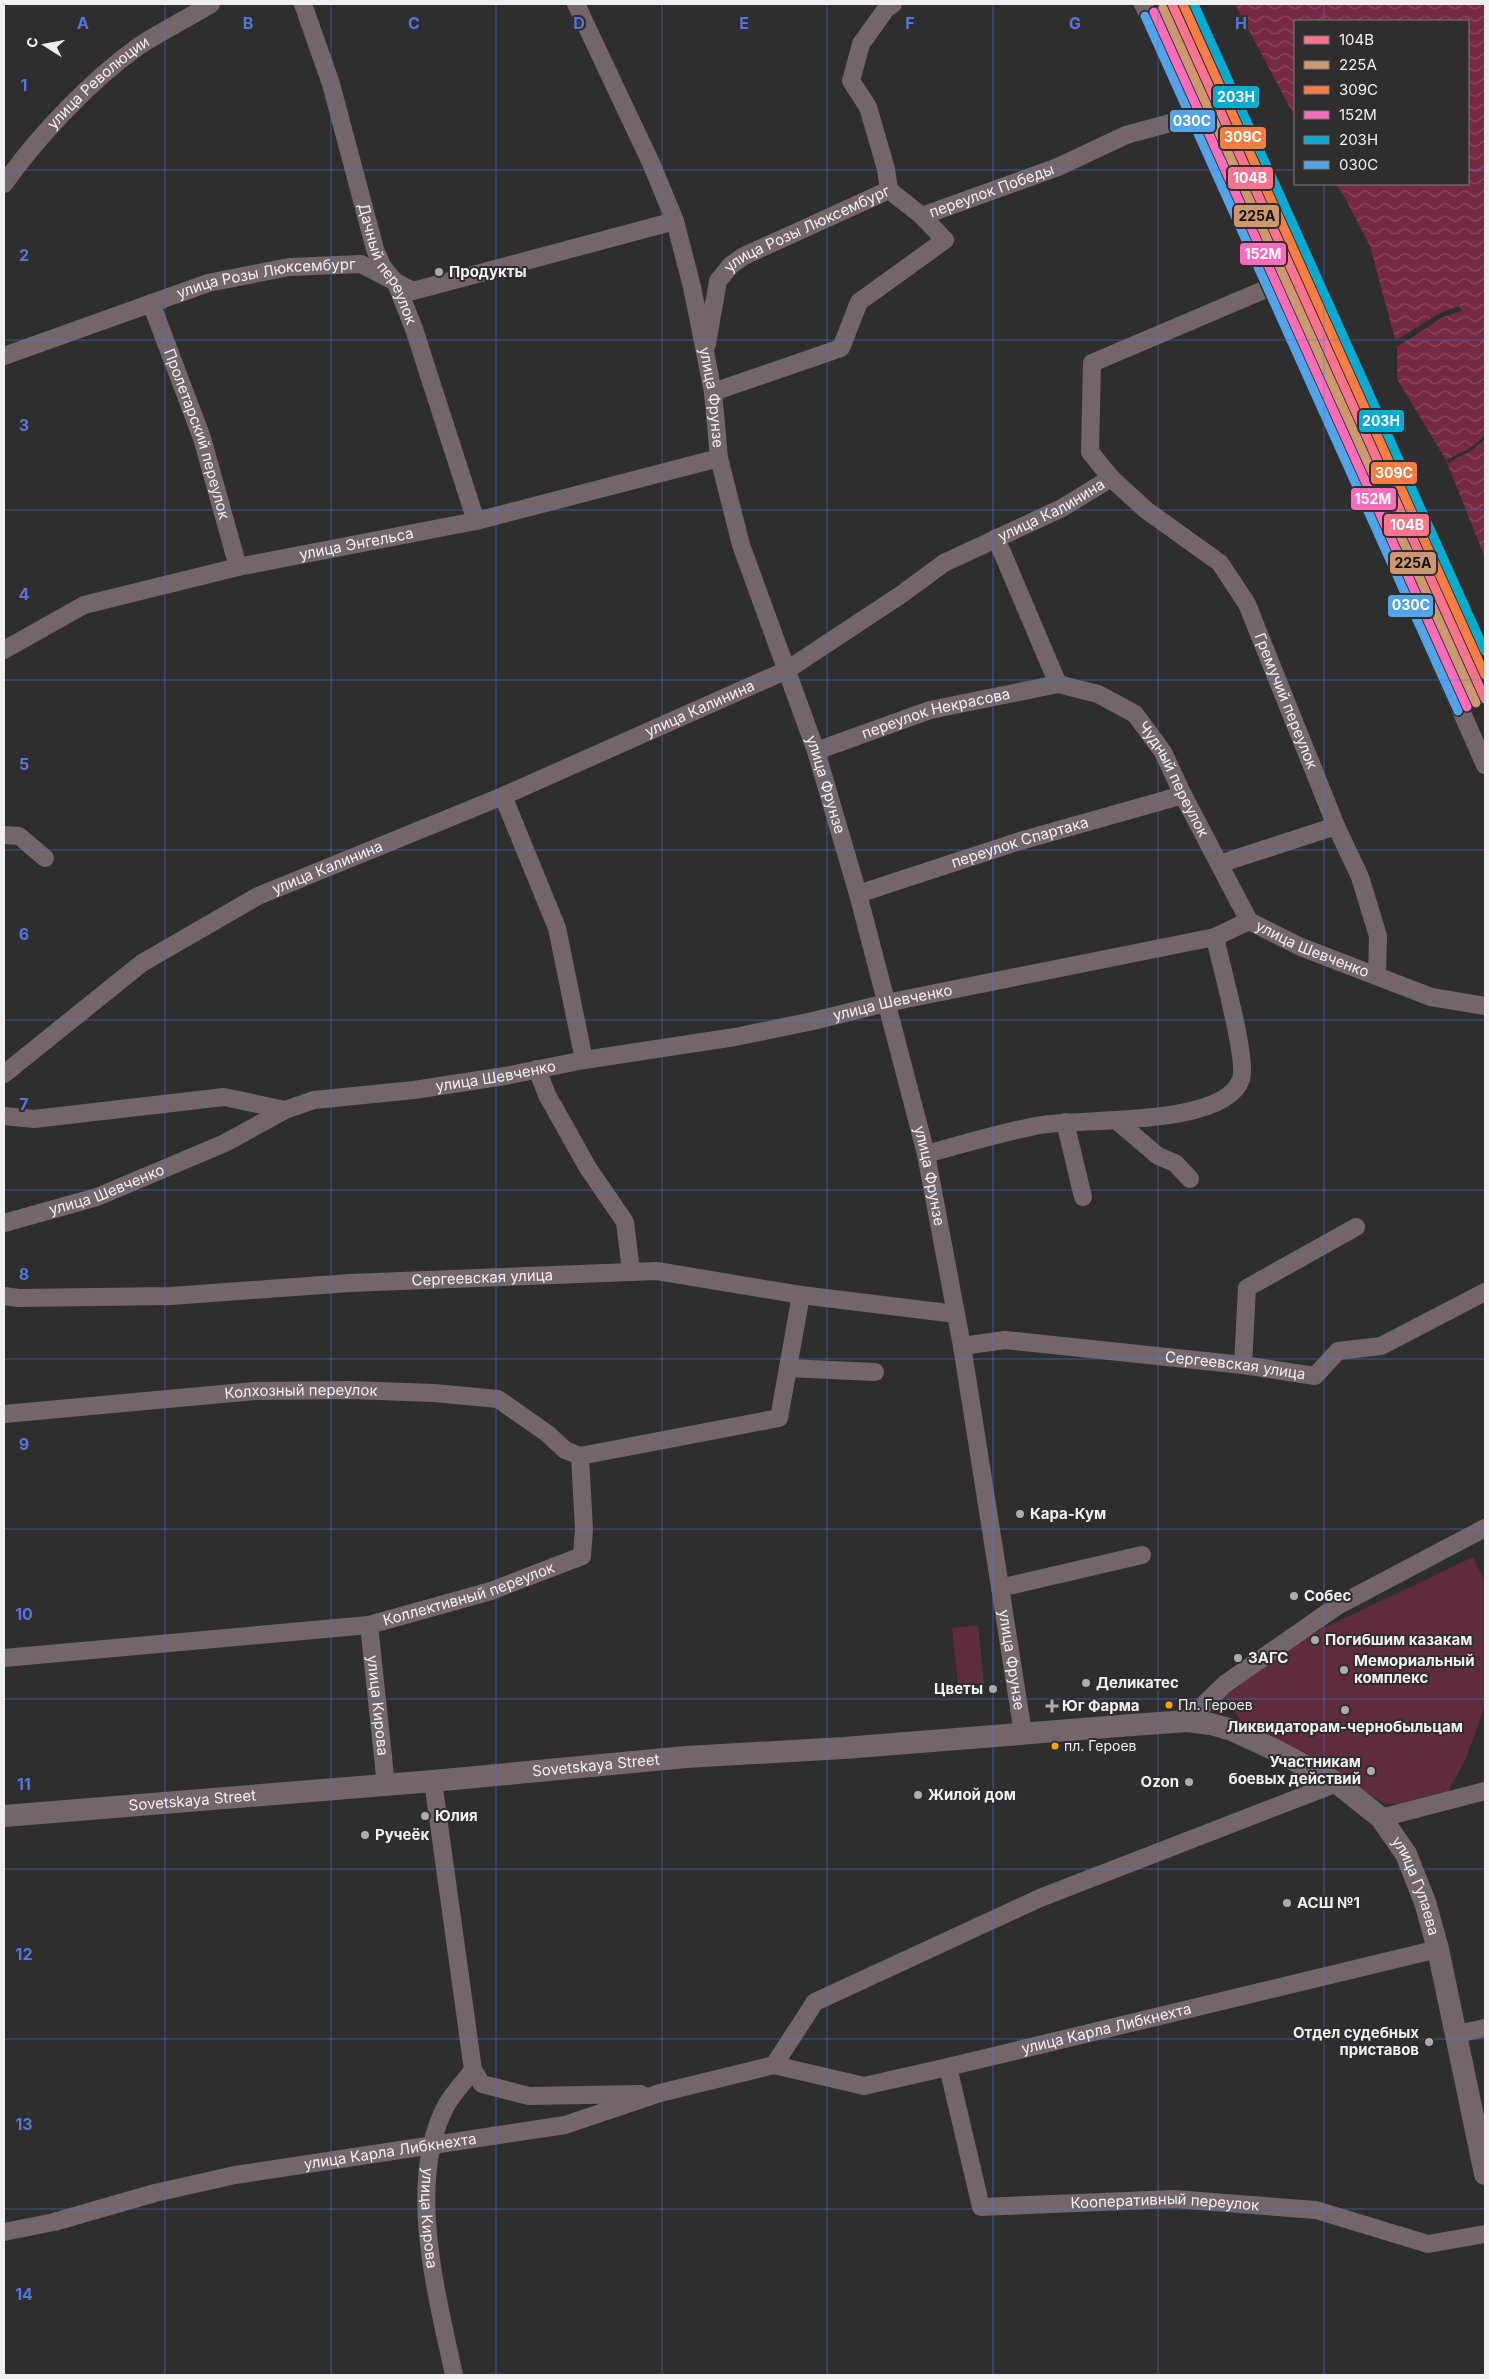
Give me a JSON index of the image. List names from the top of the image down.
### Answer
{
  "streets": {
    "main road": ["Sovetskaya Street", "улица Гулаева"],
    "street": [
      "улица Революции",
      "переулок Победы",
      "улица Розы Люксембург",
      "Дачный переулок",
      "улица Фрунзе",
      "Пролетарский переулок",
      "улица Калинина",
      "улица Энгельса",
      "Гремучий переулок",
      "переулок Некрасова",
      "Чудный переулок",
      "переулок Спартака",
      "улица Шевченко",
      "Сергеевская улица",
      "Колхозный переулок",
      "Коллективный переулок",
      "улица Кирова",
      "улица Карла Либкнехта",
      "Кооперативный переулок"
    ]
  },
  "crossings": [
    ["переулок Победы", "улица Фрунзе"],
    ["улица Розы Люксембург", "Дачный переулок"],
    ["улица Розы Люксембург", "улица Фрунзе"],
    ["улица Розы Люксембург", "Пролетарский переулок"],
    ["Дачный переулок", "улица Энгельса"],
    ["улица Фрунзе", "улица Калинина"],
    ["улица Фрунзе", "улица Энгельса"],
    ["улица Фрунзе", "переулок Некрасова"],
    ["улица Фрунзе", "переулок Спартака"],
    ["улица Фрунзе", "улица Шевченко"],
    ["улица Фрунзе", "Сергеевская улица"],
    ["улица Фрунзе", "Sovetskaya Street"],
    ["Пролетарский переулок", "улица Энгельса"],
    ["улица Калинина", "Гремучий переулок"],
    ["Гремучий переулок", "улица Шевченко"],
    ["переулок Некрасова", "Чудный переулок"],
    ["Чудный переулок", "переулок Спартака"],
    ["Чудный переулок", "улица Шевченко"],
    ["Колхозный переулок", "Коллективный переулок"],
    ["Коллективный переулок", "улица Кирова"],
    ["улица Кирова", "Sovetskaya Street"],
    ["улица Кирова", "улица Карла Либкнехта"],
    ["Sovetskaya Street", "улица Гулаева"],
    ["улица Гулаева", "улица Карла Либкнехта"],
    ["улица Карла Либкнехта", "Кооперативный переулок"]
  ],
  "places": {
    "other": [
      "Продукты",
      "Кара-Кум",
      "Собес",
      "Погибшим казакам",
      "ЗАГС",
      "Мемориальный комплекс",
      "Деликатес",
      "Цветы",
      "Пл. Героев",
      "Ликвидаторам-чернобыльцам",
      "пл. Героев",
      "Участникам боевых действий",
      "Ozon",
      "Жилой дом",
      "Юлия",
      "Ручеёк",
      "АСШ №1",
      "Отдел судебных приставов"
    ],
    "health": ["Юг Фарма"]
  },
  "lines": [
    "transit line 104В",
    "transit line 309С",
    "transit line 203Н",
    "transit line 225А",
    "transit line 152М",
    "transit line 030C"
  ],
  "legend": [
    "104В",
    "225А",
    "309С",
    "152М",
    "203Н",
    "030C"
  ],
  "north": "left",
  "grid": {
    "columns": [
      "A",
      "B",
      "C",
      "D",
      "E",
      "F",
      "G",
      "H"
    ],
    "rows": [
      "1",
      "2",
      "3",
      "4",
      "5",
      "6",
      "7",
      "8",
      "9",
      "10",
      "11",
      "12",
      "13",
      "14"
    ]
  }
}
